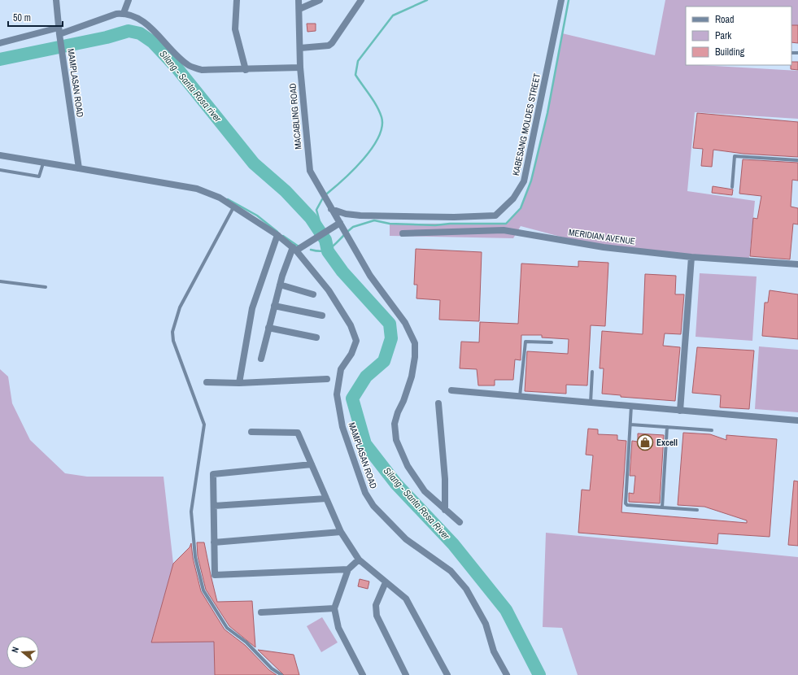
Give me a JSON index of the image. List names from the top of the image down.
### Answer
{
  "streets": {
    "street": [
      "MAMPLASAN ROAD",
      "MACABLING ROAD",
      "KABESANG MOLDES STREET",
      "MERIDIAN AVENUE"
    ]
  },
  "crossings": [
    ["MACABLING ROAD", "KABESANG MOLDES STREET"]
  ],
  "water": ["Silang - Santa Rosa river", "Silang - Santa Rosa River"],
  "places": {
    "shop": ["Excell"]
  },
  "legend": ["Road", "Park", "Building"],
  "scale_bar": "50 m",
  "north": "left"
}
